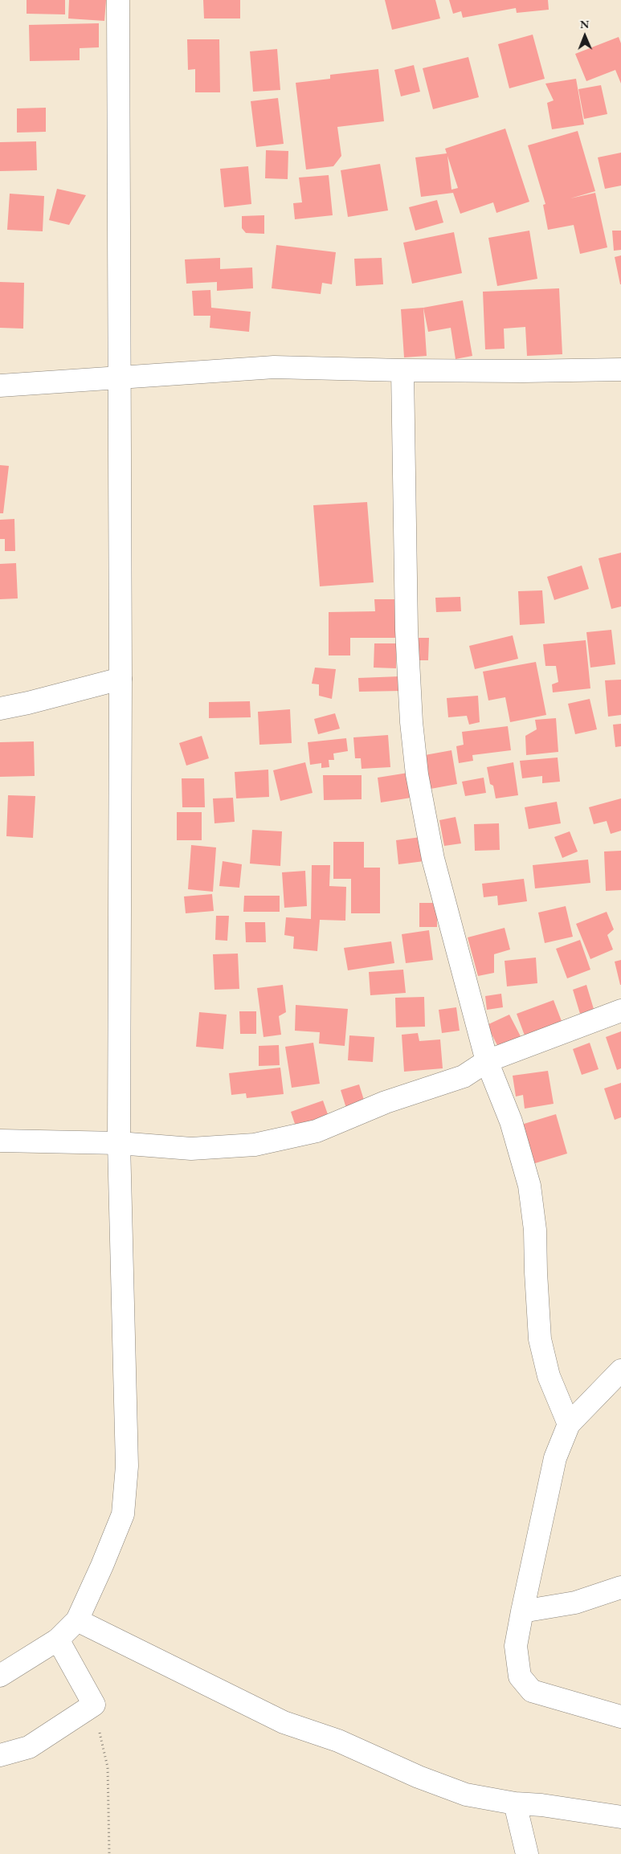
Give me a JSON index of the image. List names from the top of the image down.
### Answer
{
  "north": "top"
}
